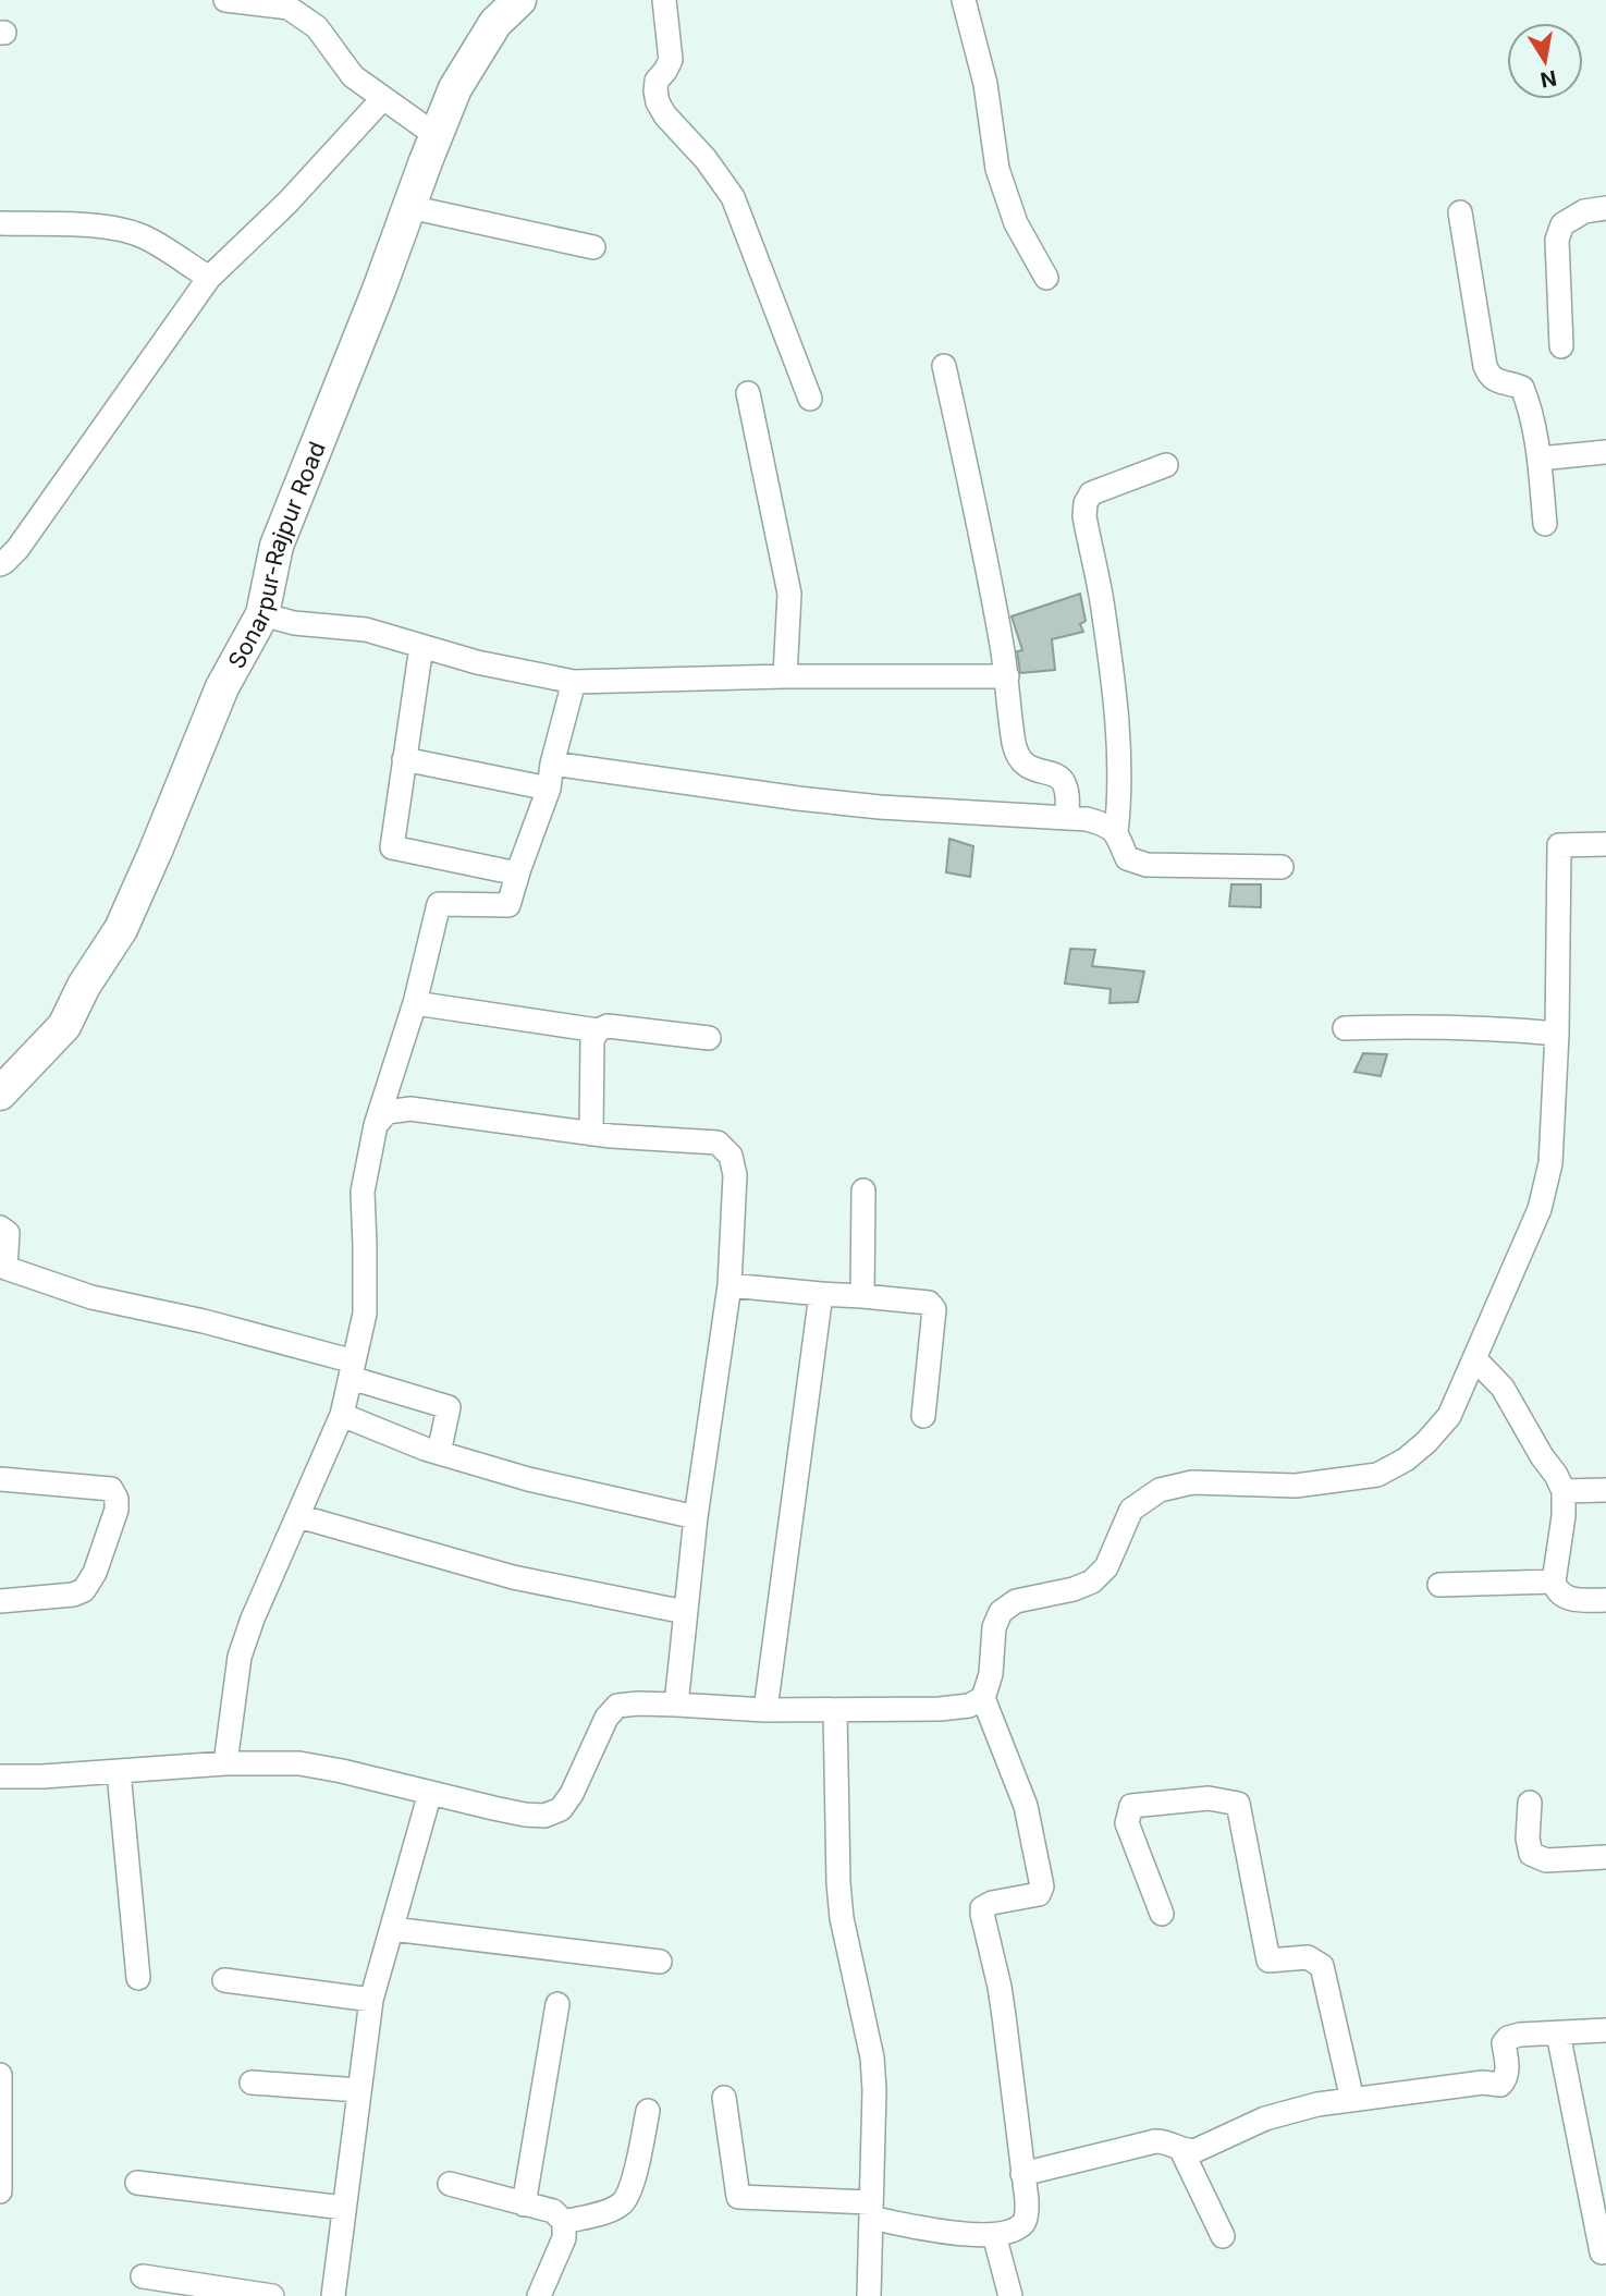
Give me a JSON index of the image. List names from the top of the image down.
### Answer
{
  "streets": {
    "main road": ["Sonarpur-Rajpur Road"]
  },
  "north": "bottom"
}
